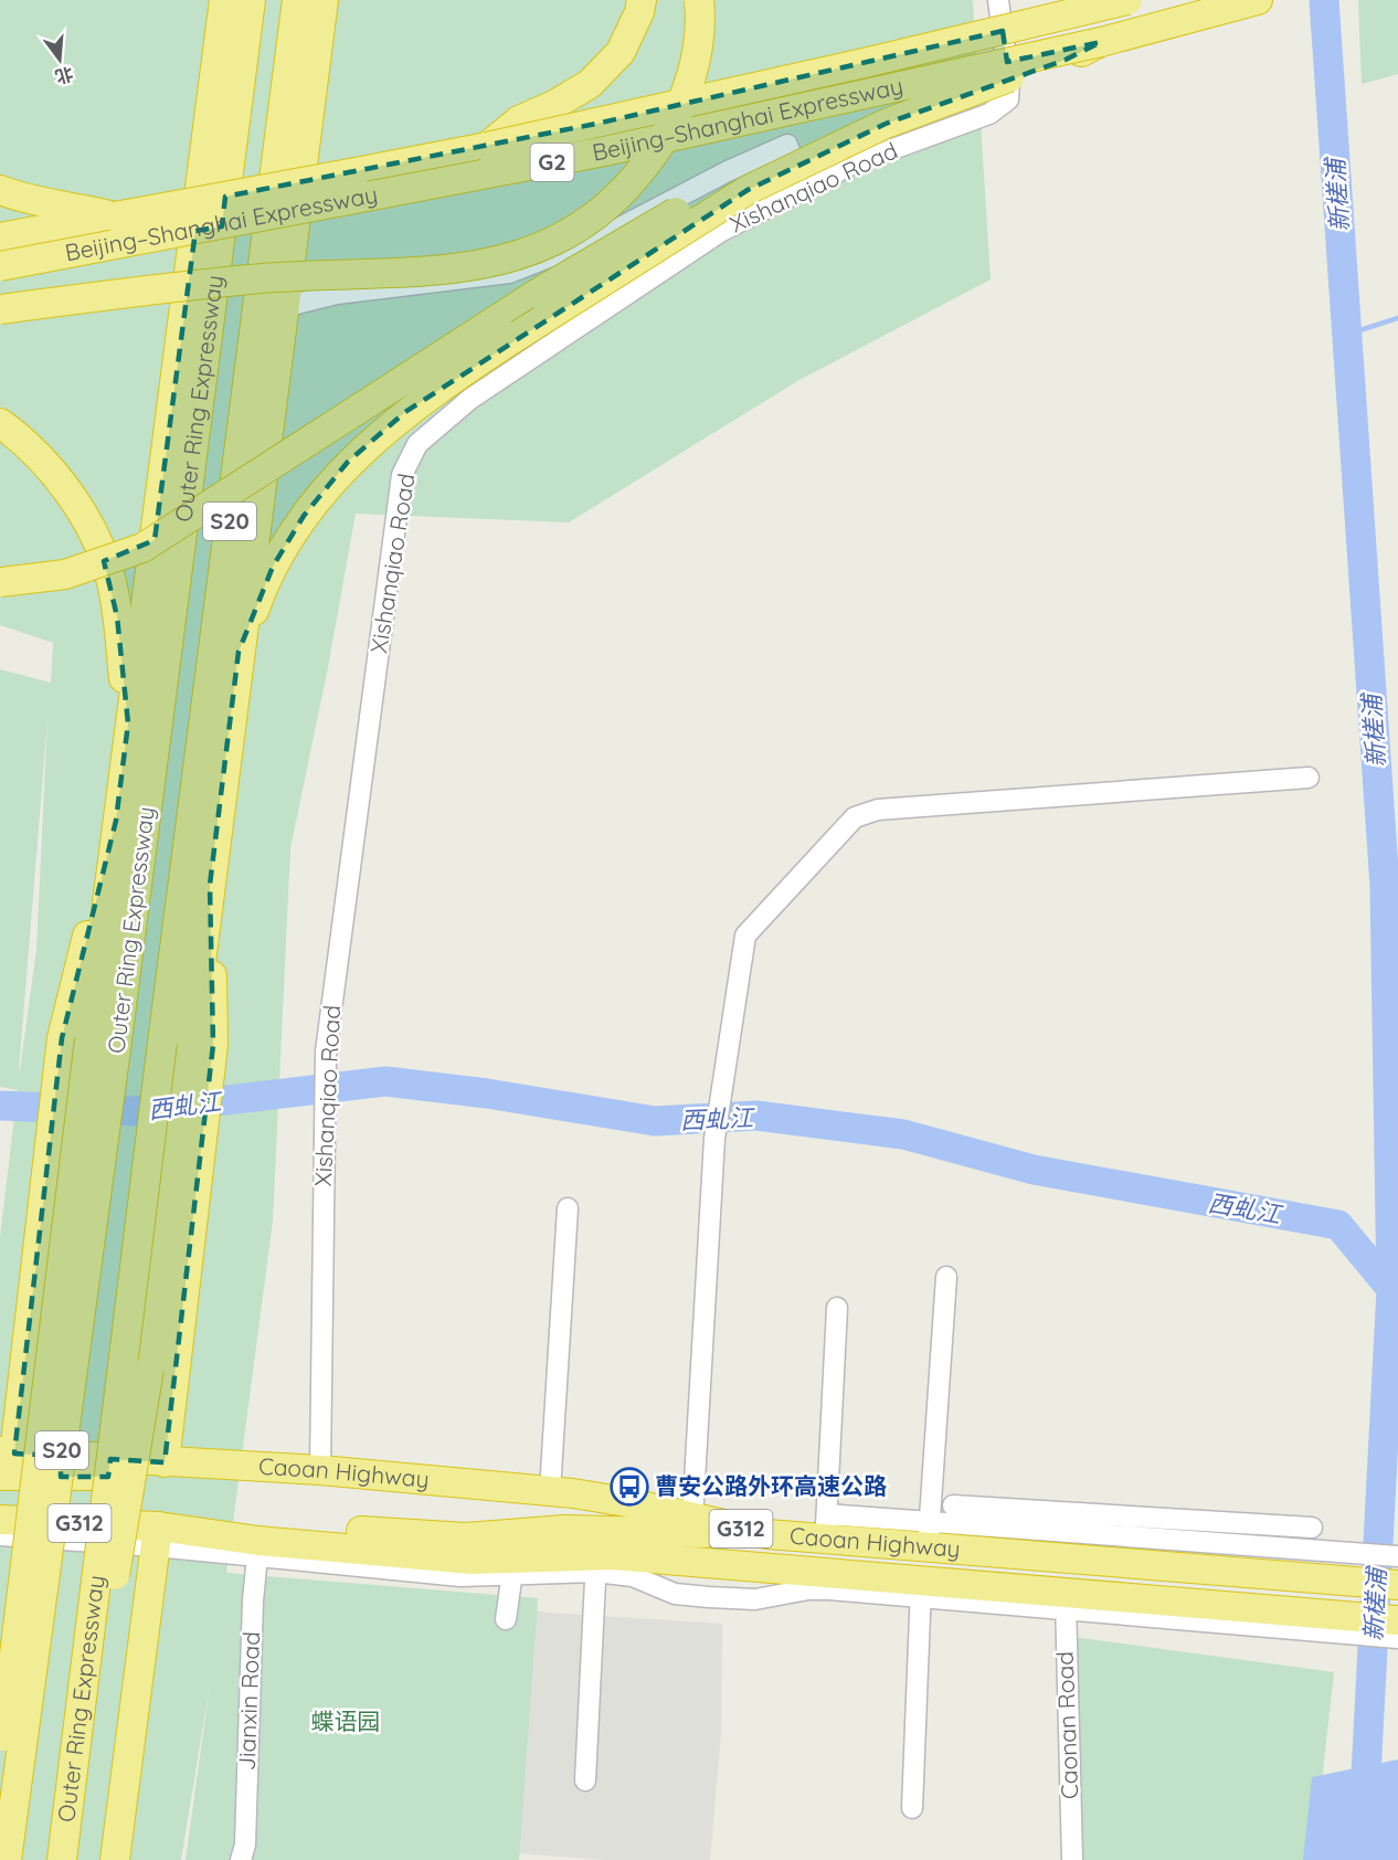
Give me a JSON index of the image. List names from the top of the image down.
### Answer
{
  "streets": {
    "highway": [
      "Beijing–Shanghai Expressway",
      "G2",
      "Outer Ring Expressway",
      "S20",
      "Caoan Highway",
      "G312"
    ],
    "street": ["Xishanqiao Road", "Jianxin Road", "Caonan Road"]
  },
  "crossings": [
    ["Xishanqiao Road", "Caoan Highway"],
    ["Caoan Highway", "Jianxin Road"],
    ["Caoan Highway", "Caonan Road"]
  ],
  "water": ["新槎浦", "西虬江"],
  "parks": ["蝶语园"],
  "places": {
    "bus stop": ["曹安公路外环高速公路"]
  },
  "north": "bottom"
}
